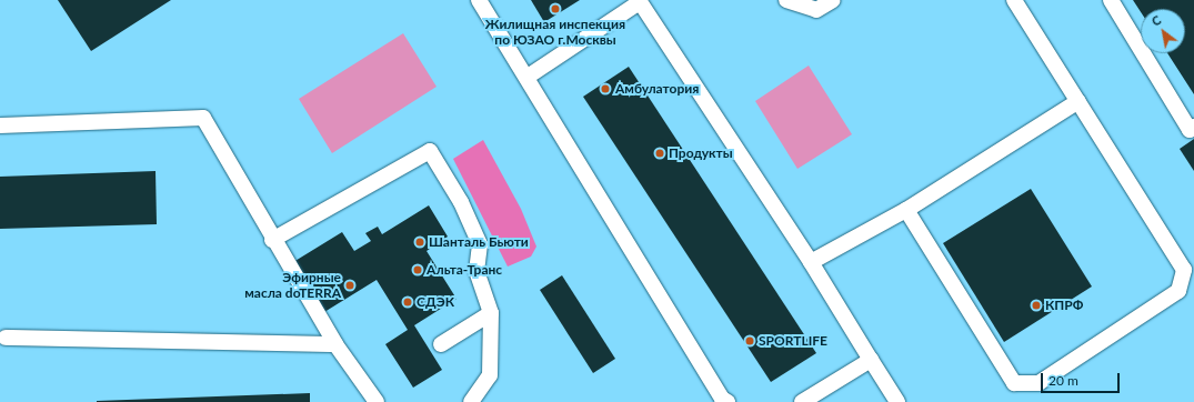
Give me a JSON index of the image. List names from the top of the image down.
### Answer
{
  "places": [
    "Жилищная инспекция по ЮЗАО г.Москвы",
    "Амбулатория",
    "Продукты",
    "Шанталь Бьюти",
    "Альта-Транс",
    "Эфирные масла doTERRA",
    "СДЭК",
    "КПРФ",
    "SPORTLIFE"
  ],
  "scale_bar": "20 m",
  "north": "top left"
}
